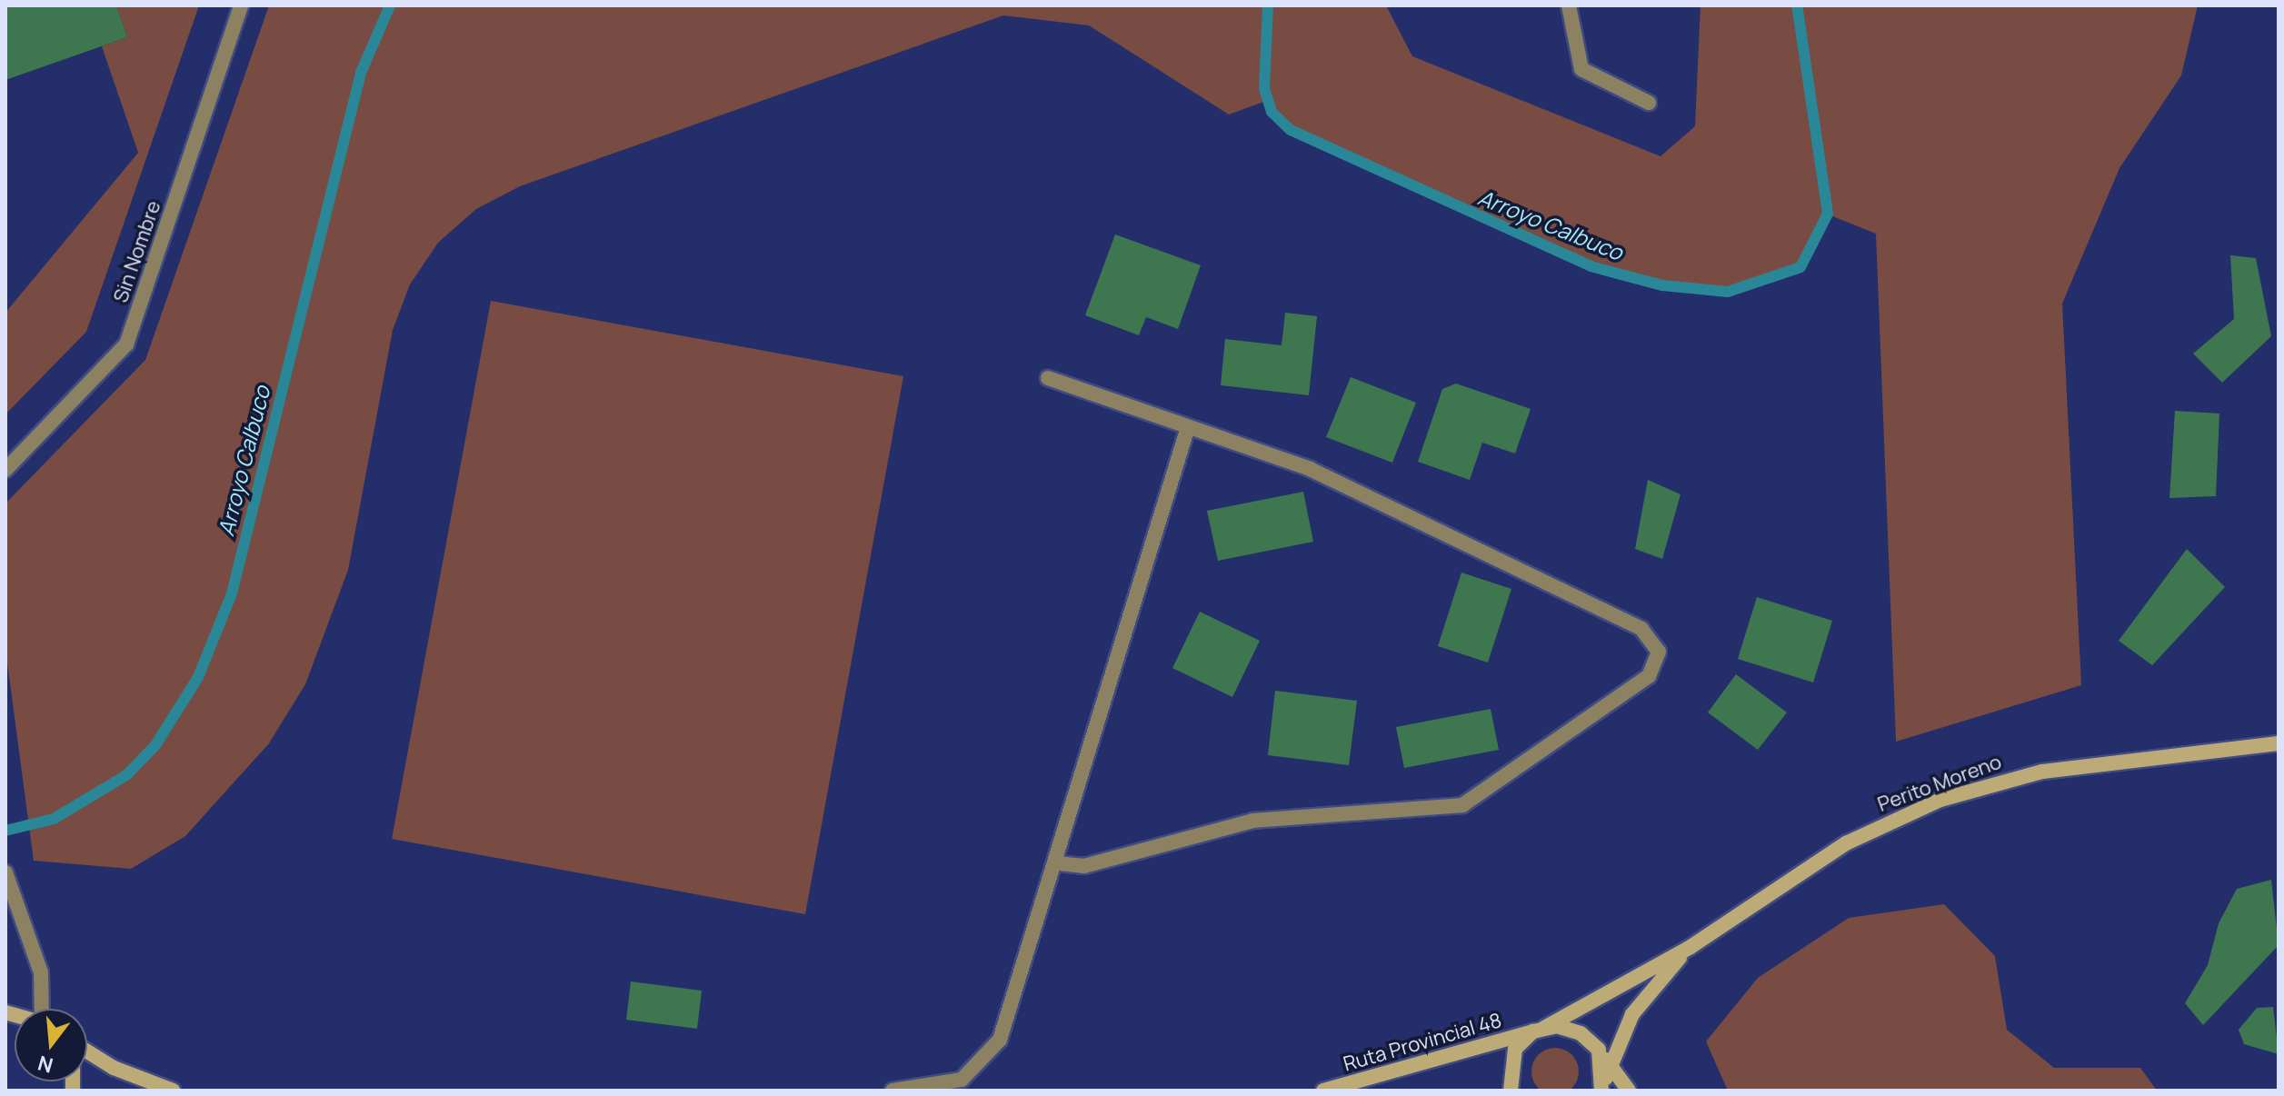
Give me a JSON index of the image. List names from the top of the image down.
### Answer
{
  "streets": {
    "main road": ["Perito Moreno", "Ruta Provincial 48"],
    "street": ["Sin Nombre"]
  },
  "crossings": [
    ["Perito Moreno", "Ruta Provincial 48"]
  ],
  "water": ["Arroyo Calbuco"],
  "north": "bottom"
}
